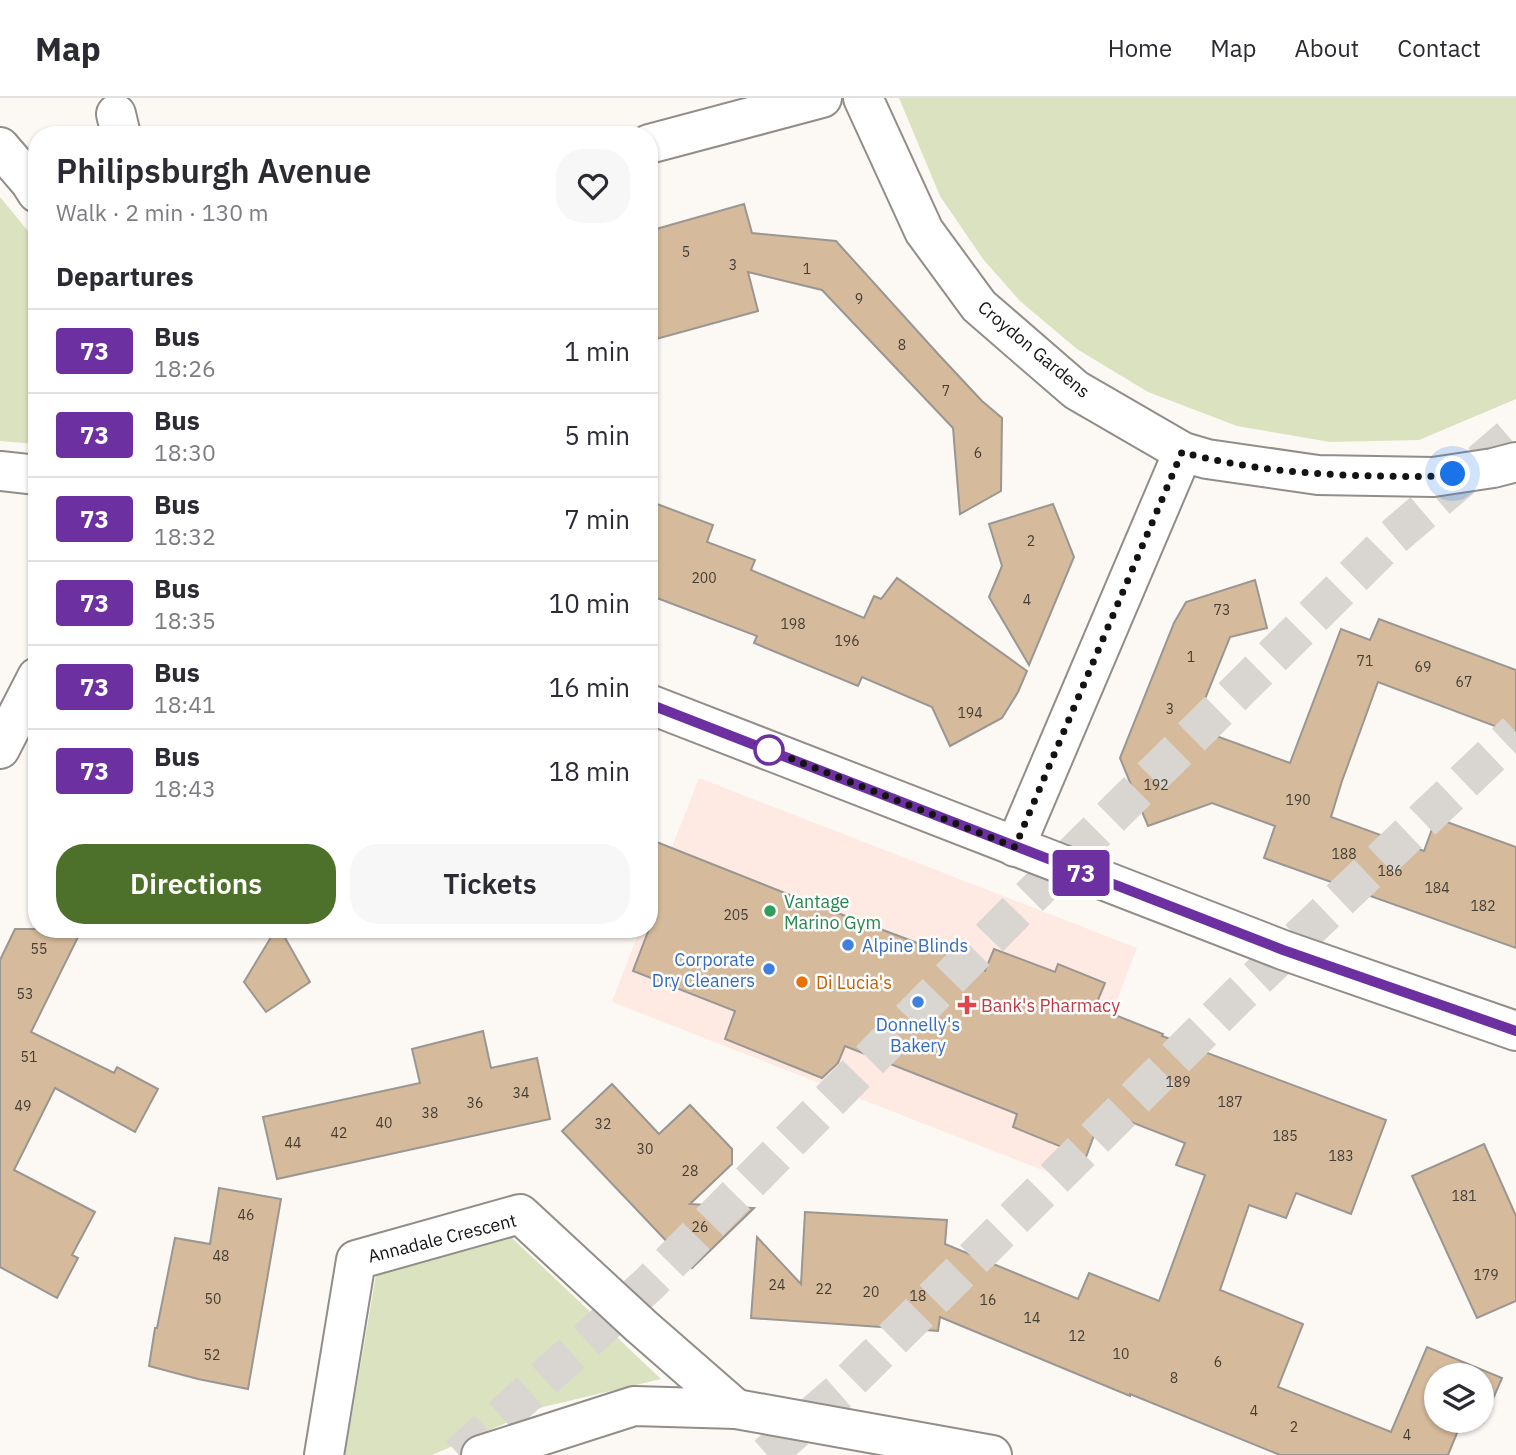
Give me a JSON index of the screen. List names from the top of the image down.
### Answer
{
  "streets": {
    "street": ["Croydon Gardens", "Annadale Crescent"]
  },
  "places": {
    "other": [
      "Vantage Marino Gym",
      "Alpine Blinds",
      "Corporate Dry Cleaners",
      "Di Lucia's",
      "Donnelly's Bakery"
    ],
    "health": ["Bank's Pharmacy"]
  },
  "lines": ["bus line 73"],
  "house_numbers": [
    "5",
    "3",
    "1",
    "9",
    "8",
    "7",
    "6",
    "2",
    "200",
    "4",
    "73",
    "198",
    "196",
    "1",
    "71",
    "69",
    "67",
    "3",
    "194",
    "192",
    "190",
    "188",
    "186",
    "184",
    "182",
    "205",
    "55",
    "53",
    "51",
    "189",
    "34",
    "187",
    "36",
    "49",
    "38",
    "40",
    "32",
    "42",
    "185",
    "44",
    "30",
    "183",
    "28",
    "181",
    "46",
    "26",
    "48",
    "179",
    "24",
    "22",
    "20",
    "18",
    "50",
    "16",
    "14",
    "12",
    "10",
    "52",
    "6",
    "8",
    "4",
    "2",
    "4"
  ],
  "page": {
    "header": "Map",
    "nav": [
      "Home",
      "Map",
      "About",
      "Contact"
    ],
    "on_map": "73",
    "heading": [
      ["Philipsburgh Avenue", "Walk · 2 min · 130 m"],
      "Departures"
    ],
    "list": [
      {
        "mark": "73",
        "name": "Bus",
        "note": "18:26",
        "value": "1 min"
      },
      {
        "mark": "73",
        "name": "Bus",
        "note": "18:30",
        "value": "5 min"
      },
      {
        "mark": "73",
        "name": "Bus",
        "note": "18:32",
        "value": "7 min"
      },
      {
        "mark": "73",
        "name": "Bus",
        "note": "18:35",
        "value": "10 min"
      },
      {
        "mark": "73",
        "name": "Bus",
        "note": "18:41",
        "value": "16 min"
      },
      {
        "mark": "73",
        "name": "Bus",
        "note": "18:43",
        "value": "18 min"
      }
    ],
    "buttons": ["Directions", "Tickets"]
  }
}
